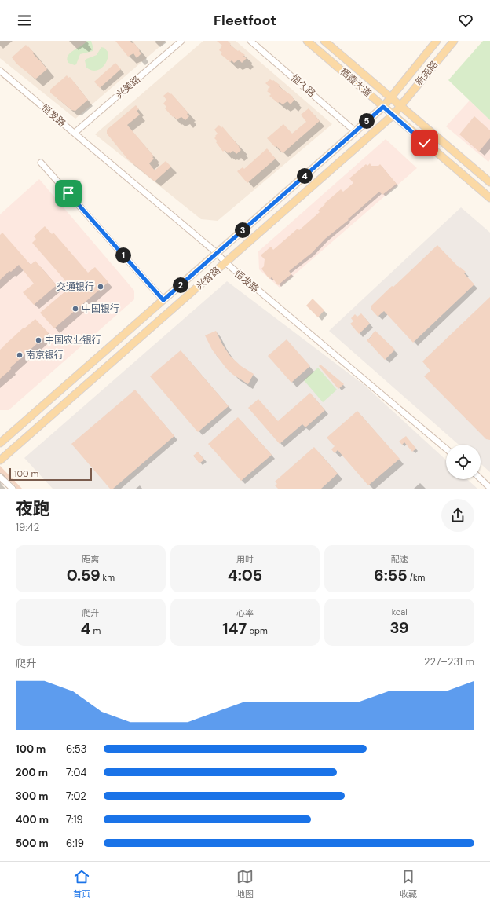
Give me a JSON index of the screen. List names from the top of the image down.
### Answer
{
  "streets": {
    "main road": ["新尧路", "栖霞大道", "兴智路"],
    "street": ["恒久路", "兴美路", "恒发路"]
  },
  "crossings": [
    ["新尧路", "栖霞大道"],
    ["新尧路", "兴智路"],
    ["栖霞大道", "兴智路"],
    ["恒久路", "兴智路"],
    ["兴美路", "恒发路"],
    ["恒发路", "兴智路"]
  ],
  "places": [
    "交通银行",
    "中国银行",
    "中国农业银行",
    "南京银行"
  ],
  "scale_bar": "100 m",
  "page": {
    "header": "Fleetfoot",
    "pins": [
      "5",
      "4",
      "3",
      "1",
      "2"
    ],
    "scale": "100 m",
    "heading": ["夜跑", "19:42"],
    "stats": [
      ["距离", "0.59 km"],
      ["用时", "4:05"],
      ["配速", "6:55 /km"],
      ["爬升", "4 m"],
      ["心率", "147 bpm"],
      ["kcal", "39"]
    ],
    "chart": ["爬升", "227–231 m"],
    "list": [
      {
        "name": "100 m",
        "note": "6:53"
      },
      {
        "name": "200 m",
        "note": "7:04"
      },
      {
        "name": "300 m",
        "note": "7:02"
      },
      {
        "name": "400 m",
        "note": "7:19"
      },
      {
        "name": "500 m",
        "note": "6:19"
      }
    ],
    "tabs": ["首页", "地图", "收藏"]
  }
}
